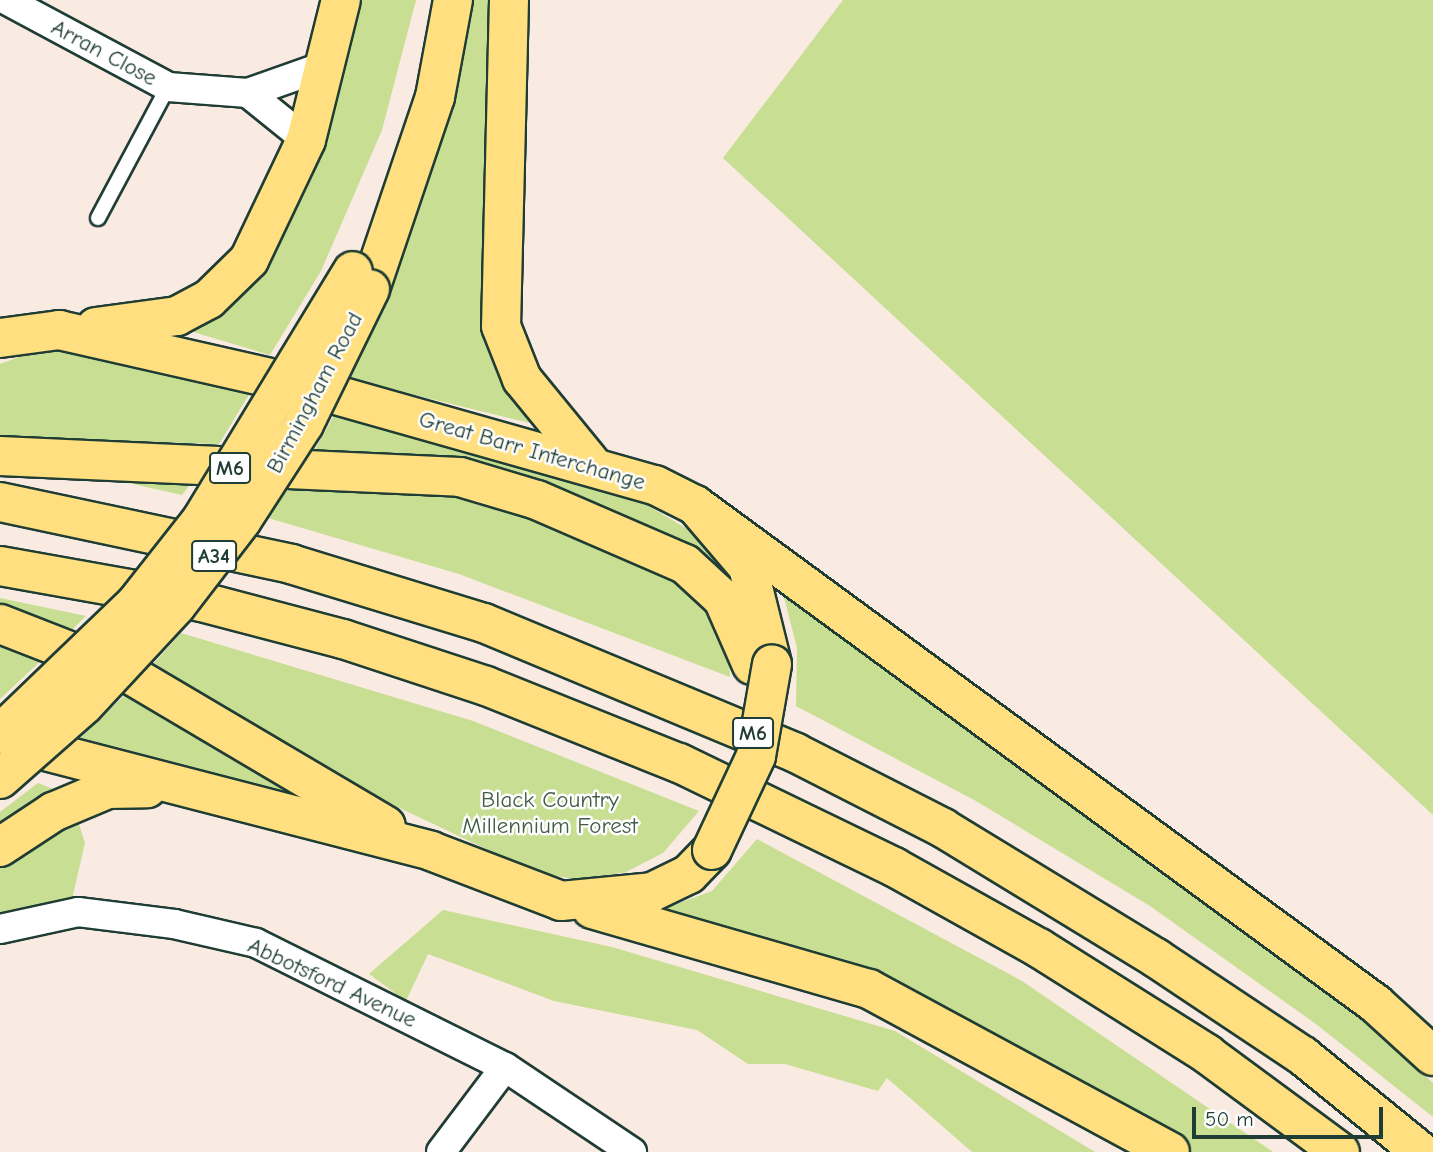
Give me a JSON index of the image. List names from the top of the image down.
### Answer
{
  "streets": {
    "highway": [
      "Birmingham Road",
      "Great Barr Interchange",
      "M6",
      "A34"
    ],
    "street": ["Arran Close", "Abbotsford Avenue"]
  },
  "crossings": [
    ["Birmingham Road", "Great Barr Interchange"],
    ["Great Barr Interchange", "M6"]
  ],
  "parks": ["Black Country Millennium Forest"],
  "scale_bar": "50 m"
}
